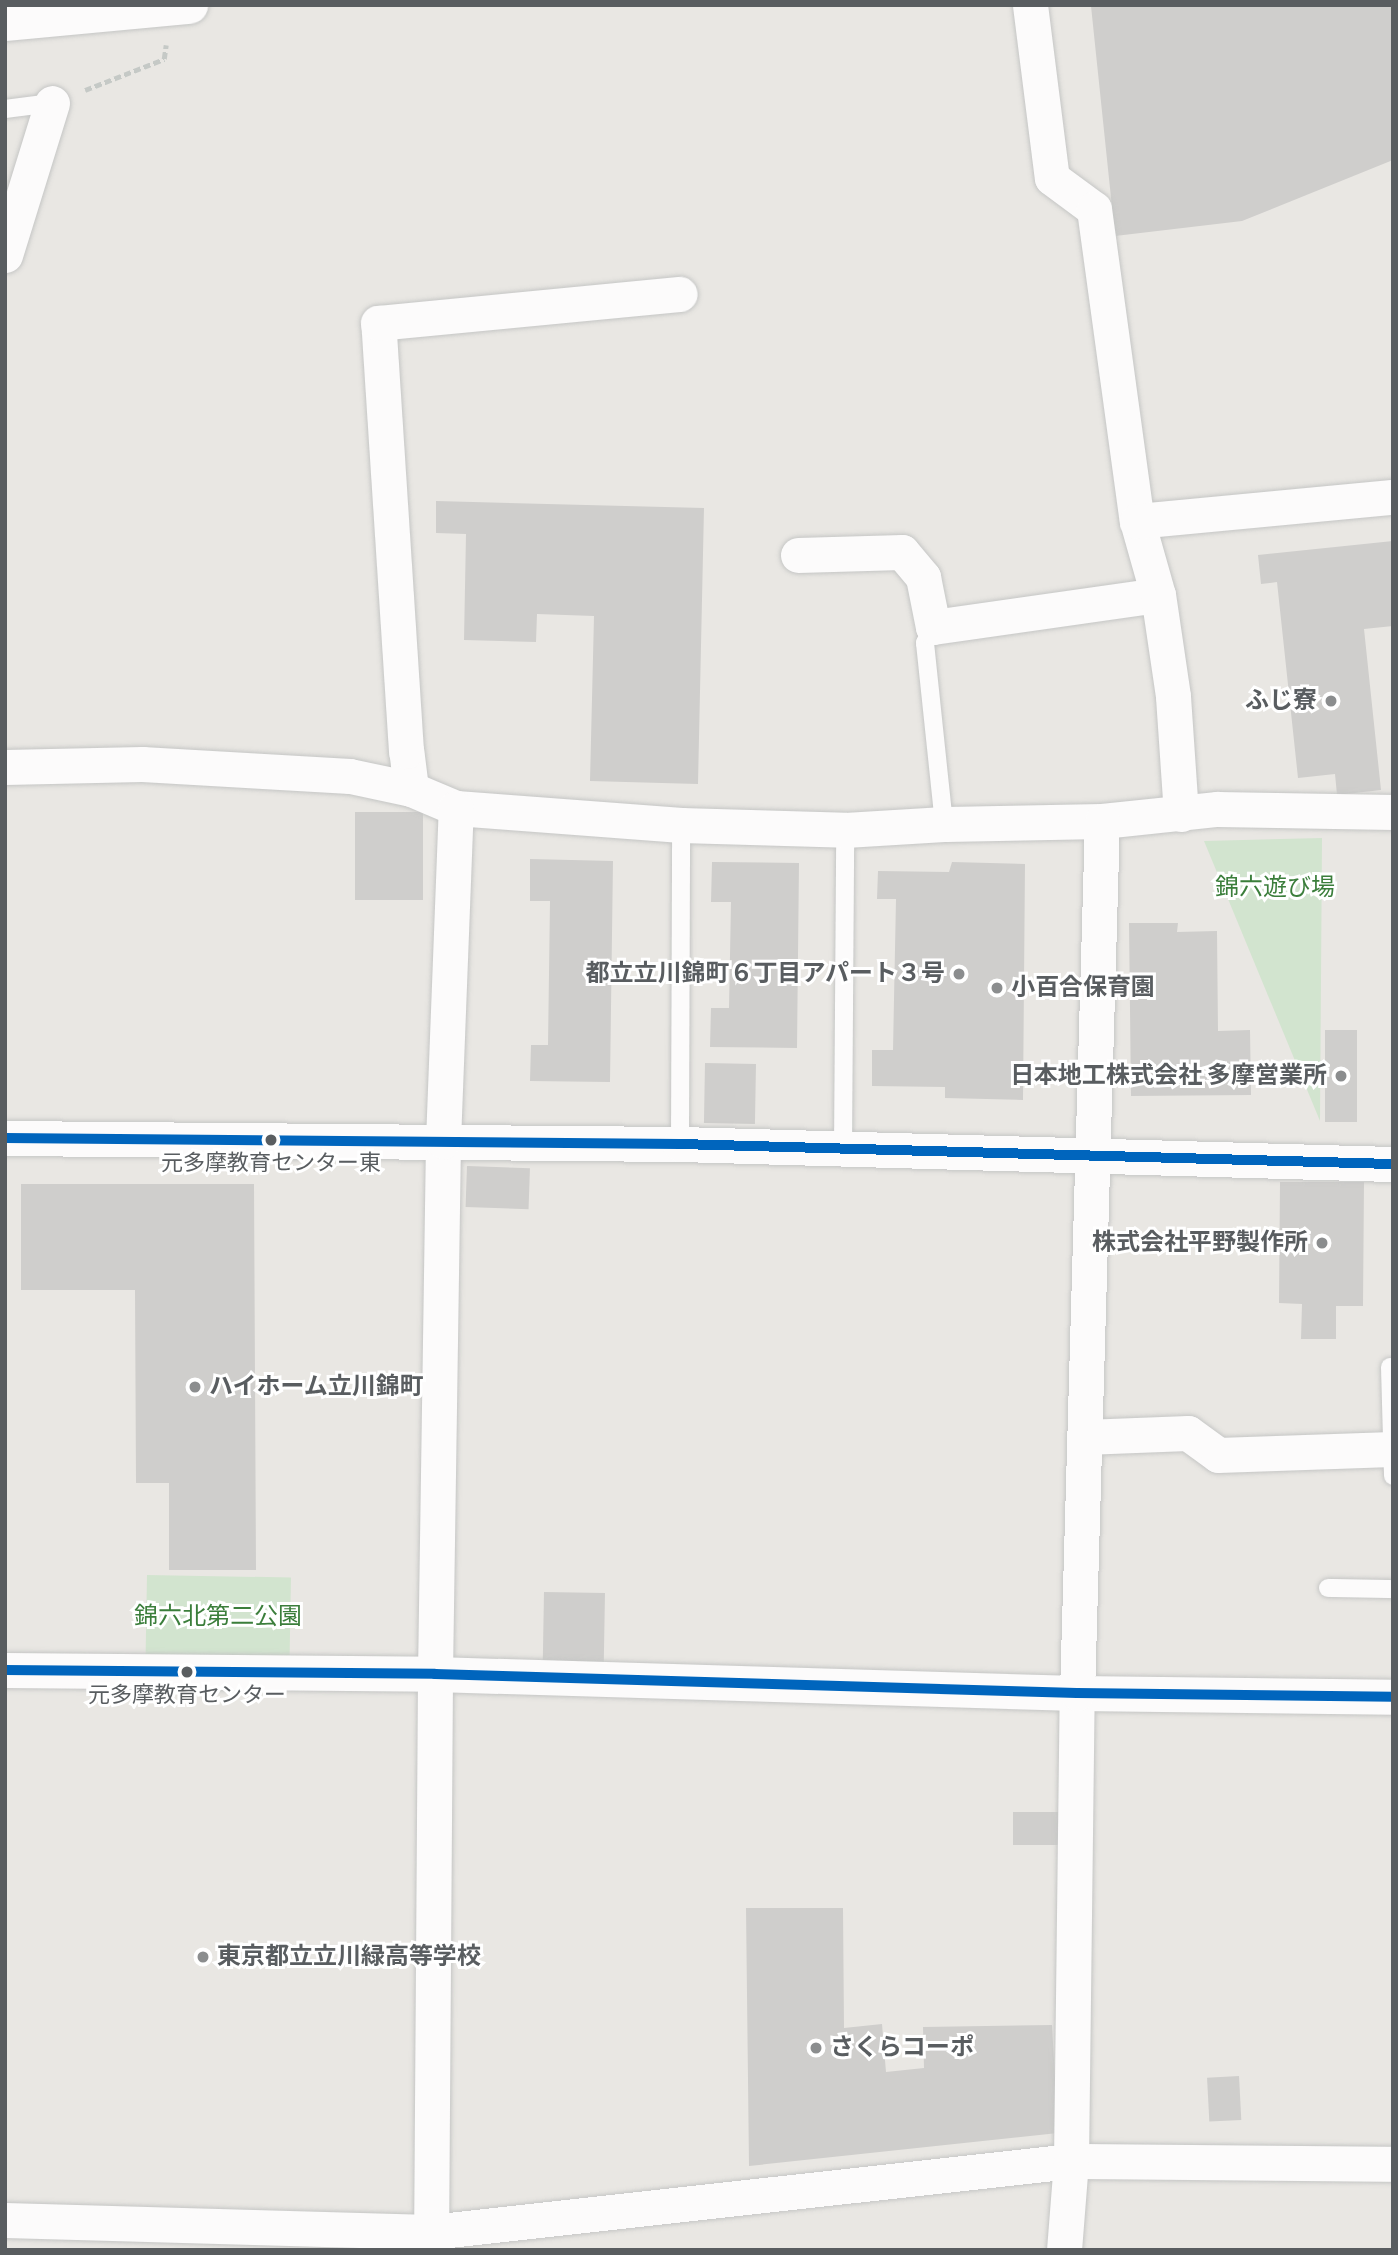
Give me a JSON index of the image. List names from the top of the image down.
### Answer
{
  "parks": ["錦六遊び場", "錦六北第二公園"],
  "places": [
    "ふじ寮",
    "都立立川錦町６丁目アパート３号",
    "小百合保育園",
    "日本地工株式会社 多摩営業所",
    "元多摩教育センター東",
    "株式会社平野製作所",
    "ハイホーム立川錦町",
    "元多摩教育センター",
    "東京都立立川緑高等学校",
    "さくらコーポ"
  ]
}
